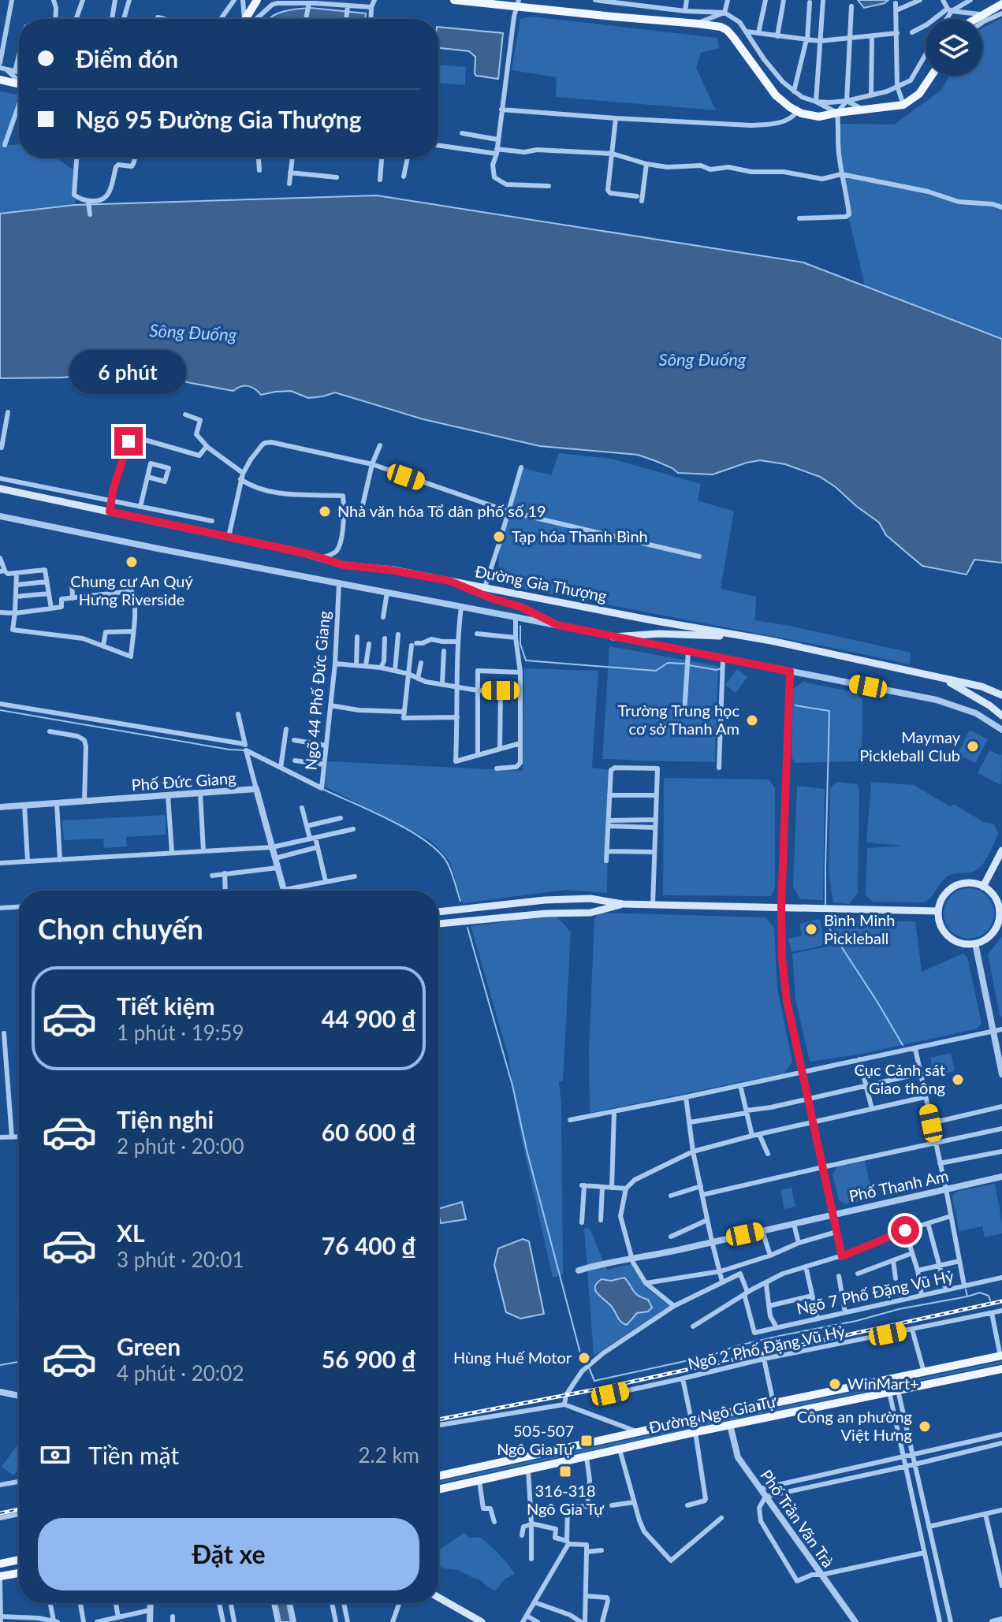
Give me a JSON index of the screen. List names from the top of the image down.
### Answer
{
  "streets": {
    "main road": ["Đường Gia Thượng", "Đường Ngô Gia Tự"],
    "street": [
      "Ngõ 44 Phố Đức Giang",
      "Phố Đức Giang",
      "Phố Thanh Am",
      "Ngõ 7 Phố Đặng Vũ Hỷ",
      "Ngõ 2 Phố Đặng Vũ Hỷ",
      "Phố Trần Văn Trà"
    ]
  },
  "crossings": [
    ["Đường Ngô Gia Tự", "Phố Trần Văn Trà"]
  ],
  "water": ["Sông Đuống"],
  "places": {
    "other": [
      "Nhà văn hóa Tổ dân phố số 19",
      "Tạp hóa Thanh Bình",
      "Chung cư An Quý Hưng Riverside",
      "Trường Trung học cơ sở Thanh Am",
      "Maymay Pickleball Club",
      "Bình Minh Pickleball",
      "Cục Cảnh sát Giao thông",
      "Hùng Huế Motor",
      "WinMart+",
      "Công an phường Việt Hưng"
    ],
    "transit": ["505-507 Ngô Gia Tự", "316-318 Ngô Gia Tự"]
  },
  "page": {
    "banner": ["Điểm đón", "Ngõ 95 Đường Gia Thượng"],
    "bubble": "6 phút",
    "heading": "Chọn chuyến",
    "list": [
      {
        "name": "Tiết kiệm",
        "note": "1 phút · 19:59",
        "value": "44 900 ₫"
      },
      {
        "name": "Tiện nghi",
        "note": "2 phút · 20:00",
        "value": "60 600 ₫"
      },
      {
        "name": "XL",
        "note": "3 phút · 20:01",
        "value": "76 400 ₫"
      },
      {
        "name": "Green",
        "note": "4 phút · 20:02",
        "value": "56 900 ₫"
      }
    ],
    "pay": ["Tiền mặt", "2.2 km"],
    "buttons": "Đặt xe"
  }
}
